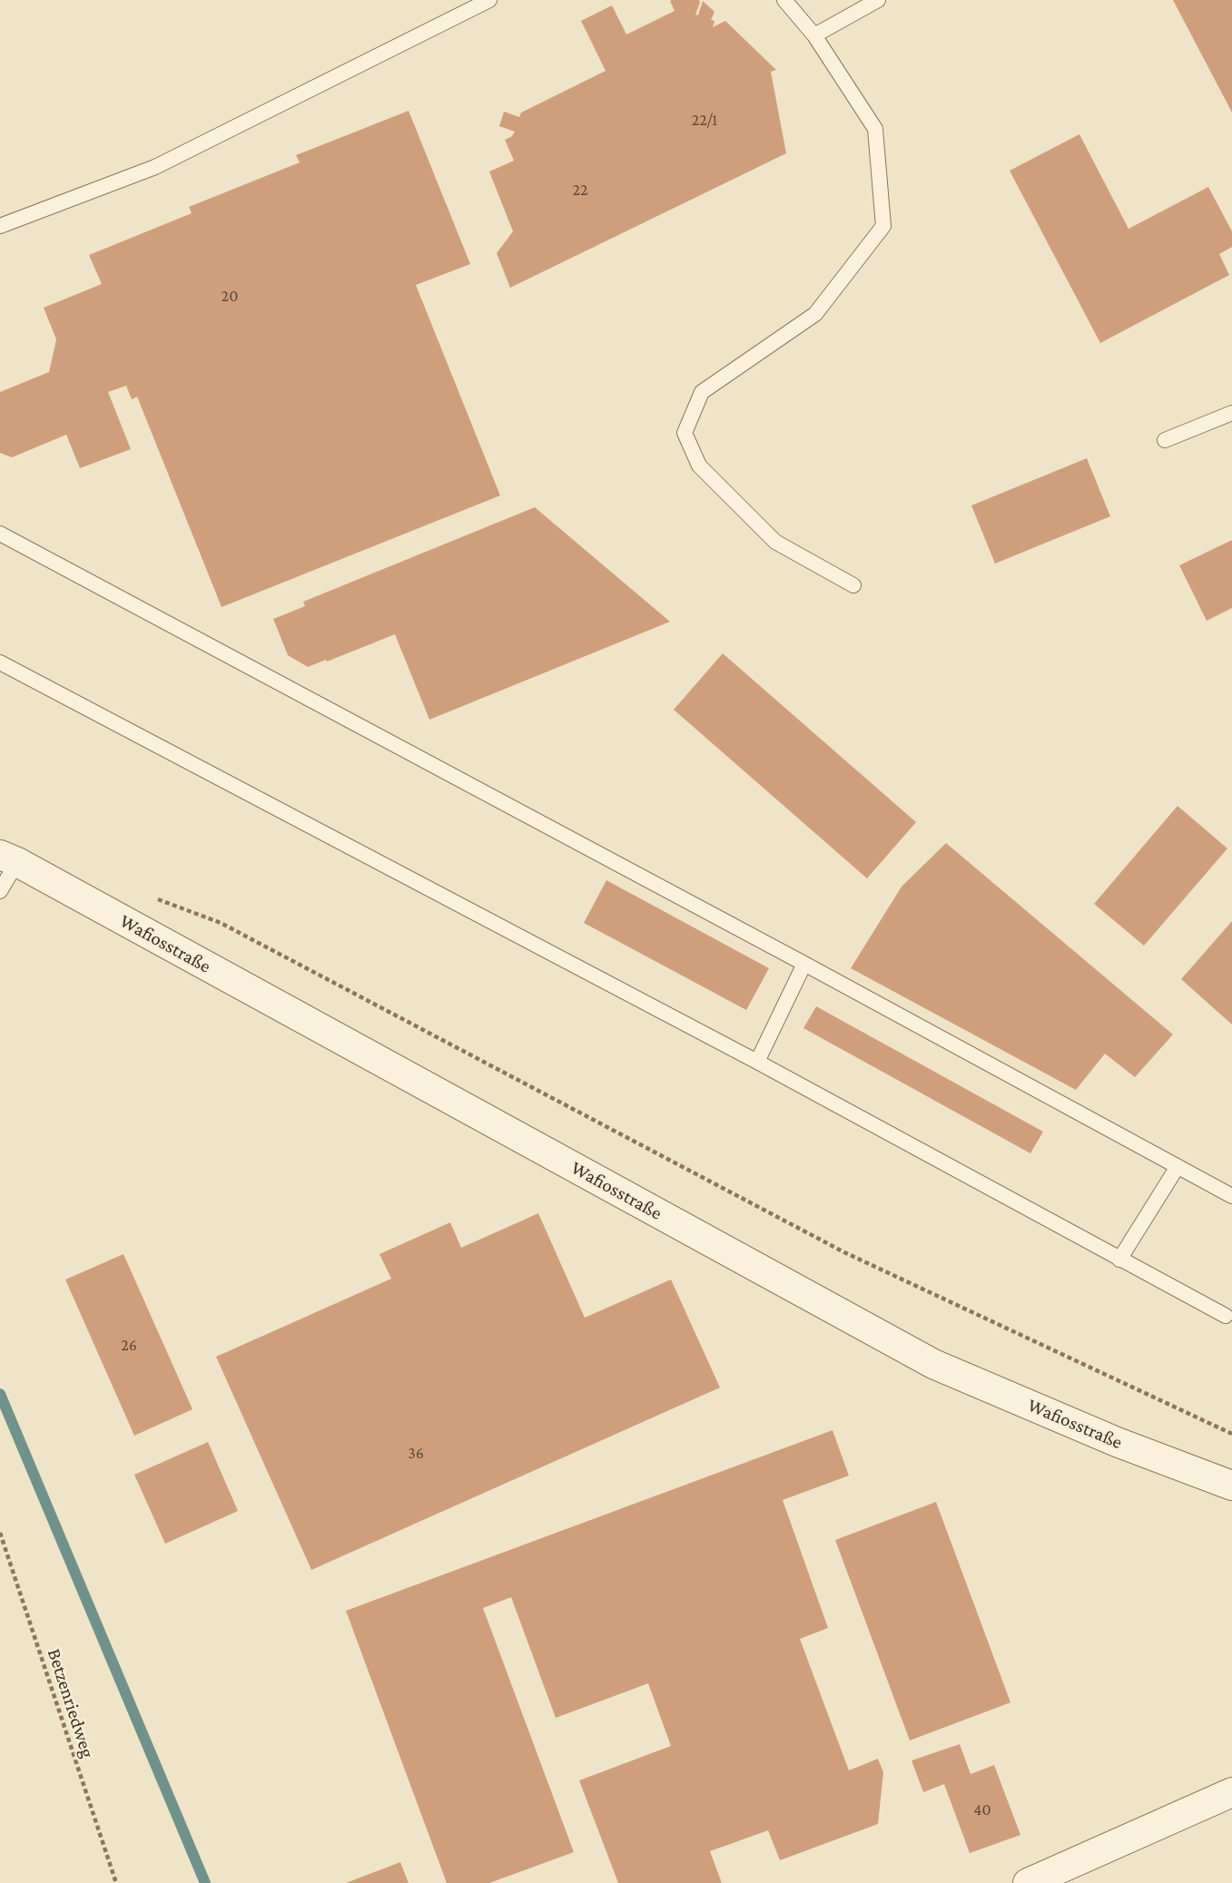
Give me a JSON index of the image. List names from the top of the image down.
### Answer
{
  "streets": {
    "street": ["Wafiosstraße"],
    "path": ["Betzenriedweg"]
  },
  "house_numbers": [
    "22/1",
    "22",
    "20",
    "26",
    "36",
    "40"
  ]
}
